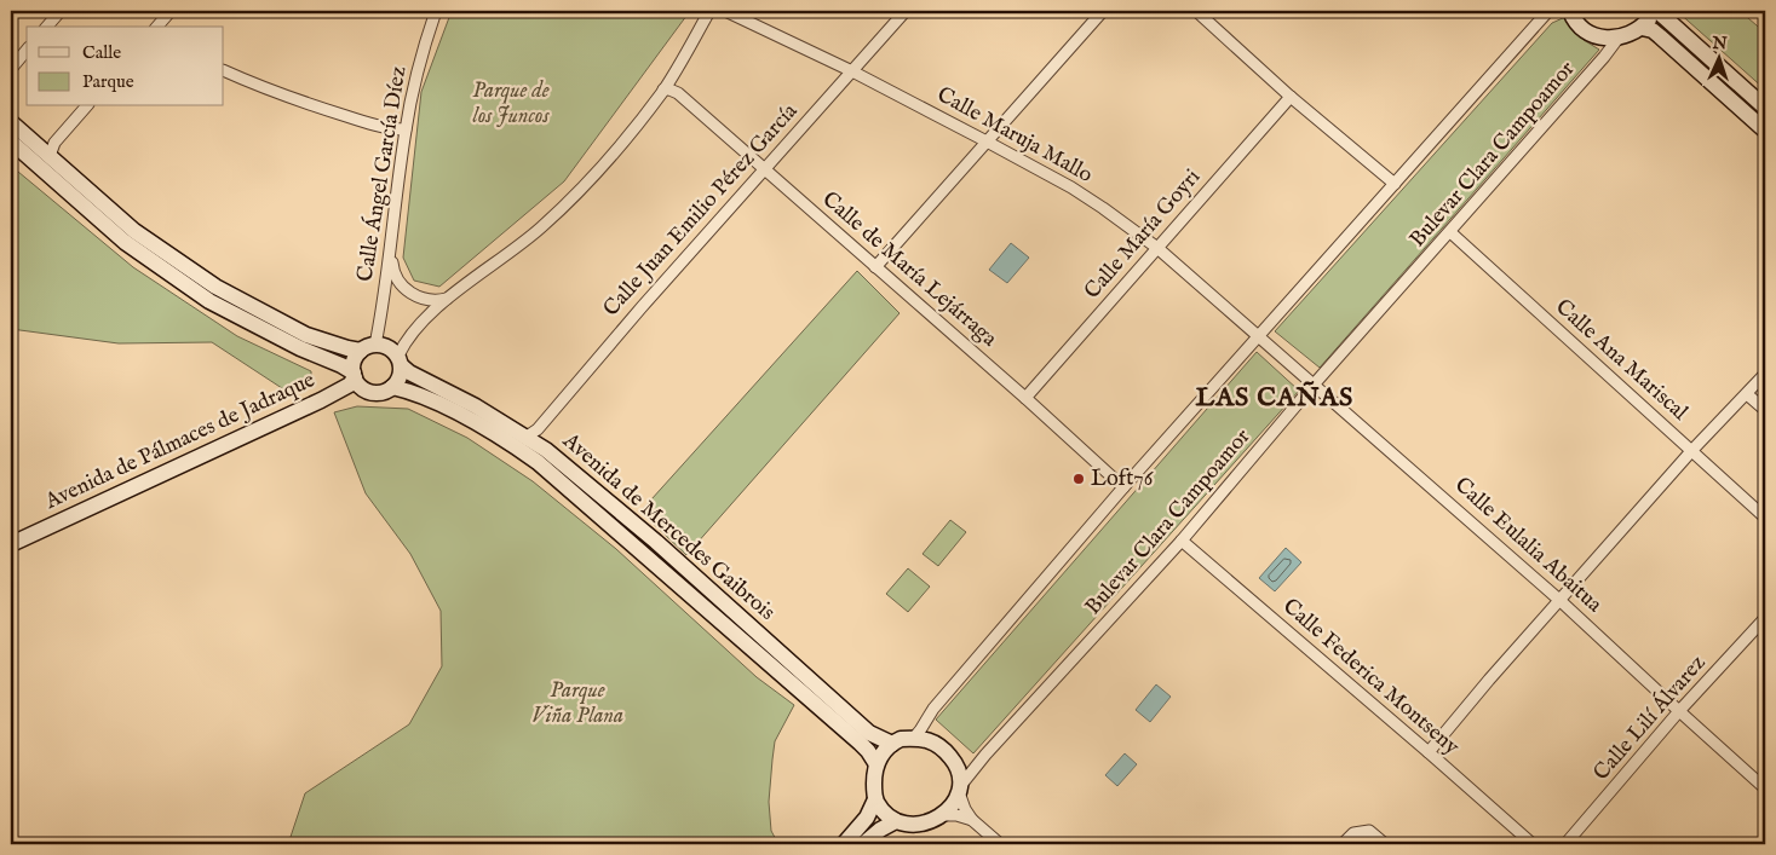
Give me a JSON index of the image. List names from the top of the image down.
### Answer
{
  "streets": {
    "street": [
      "Calle Maruja Mallo",
      "Bulevar Clara Campoamor",
      "Calle Ángel García Díez",
      "Calle Juan Emilio Pérez García",
      "Calle María Goyri",
      "Calle de María Lejárraga",
      "Calle Ana Mariscal",
      "Avenida de Pálmaces de Jadraque",
      "Avenida de Mercedes Gaibrois",
      "Calle Eulalia Abaitua",
      "Calle Federica Montseny",
      "Calle Lilí Álvarez"
    ]
  },
  "crossings": [
    ["Calle Maruja Mallo", "Calle Juan Emilio Pérez García"],
    ["Calle Maruja Mallo", "Calle María Goyri"],
    ["Calle Maruja Mallo", "Calle Eulalia Abaitua"],
    ["Bulevar Clara Campoamor", "Calle Ana Mariscal"],
    ["Bulevar Clara Campoamor", "Avenida de Mercedes Gaibrois"],
    ["Bulevar Clara Campoamor", "Calle Eulalia Abaitua"],
    ["Bulevar Clara Campoamor", "Calle Federica Montseny"],
    ["Calle Ángel García Díez", "Avenida de Pálmaces de Jadraque"],
    ["Calle Ángel García Díez", "Avenida de Mercedes Gaibrois"],
    ["Calle Juan Emilio Pérez García", "Calle de María Lejárraga"],
    ["Calle Juan Emilio Pérez García", "Avenida de Mercedes Gaibrois"],
    ["Calle María Goyri", "Calle de María Lejárraga"],
    ["Avenida de Pálmaces de Jadraque", "Avenida de Mercedes Gaibrois"],
    ["Calle Eulalia Abaitua", "Calle Lilí Álvarez"]
  ],
  "districts": ["LAS CAÑAS"],
  "parks": ["Parque de los Juncos", "Parque Viña Plana"],
  "places": ["Loft76"],
  "legend": ["Calle", "Parque"],
  "north": "top"
}
